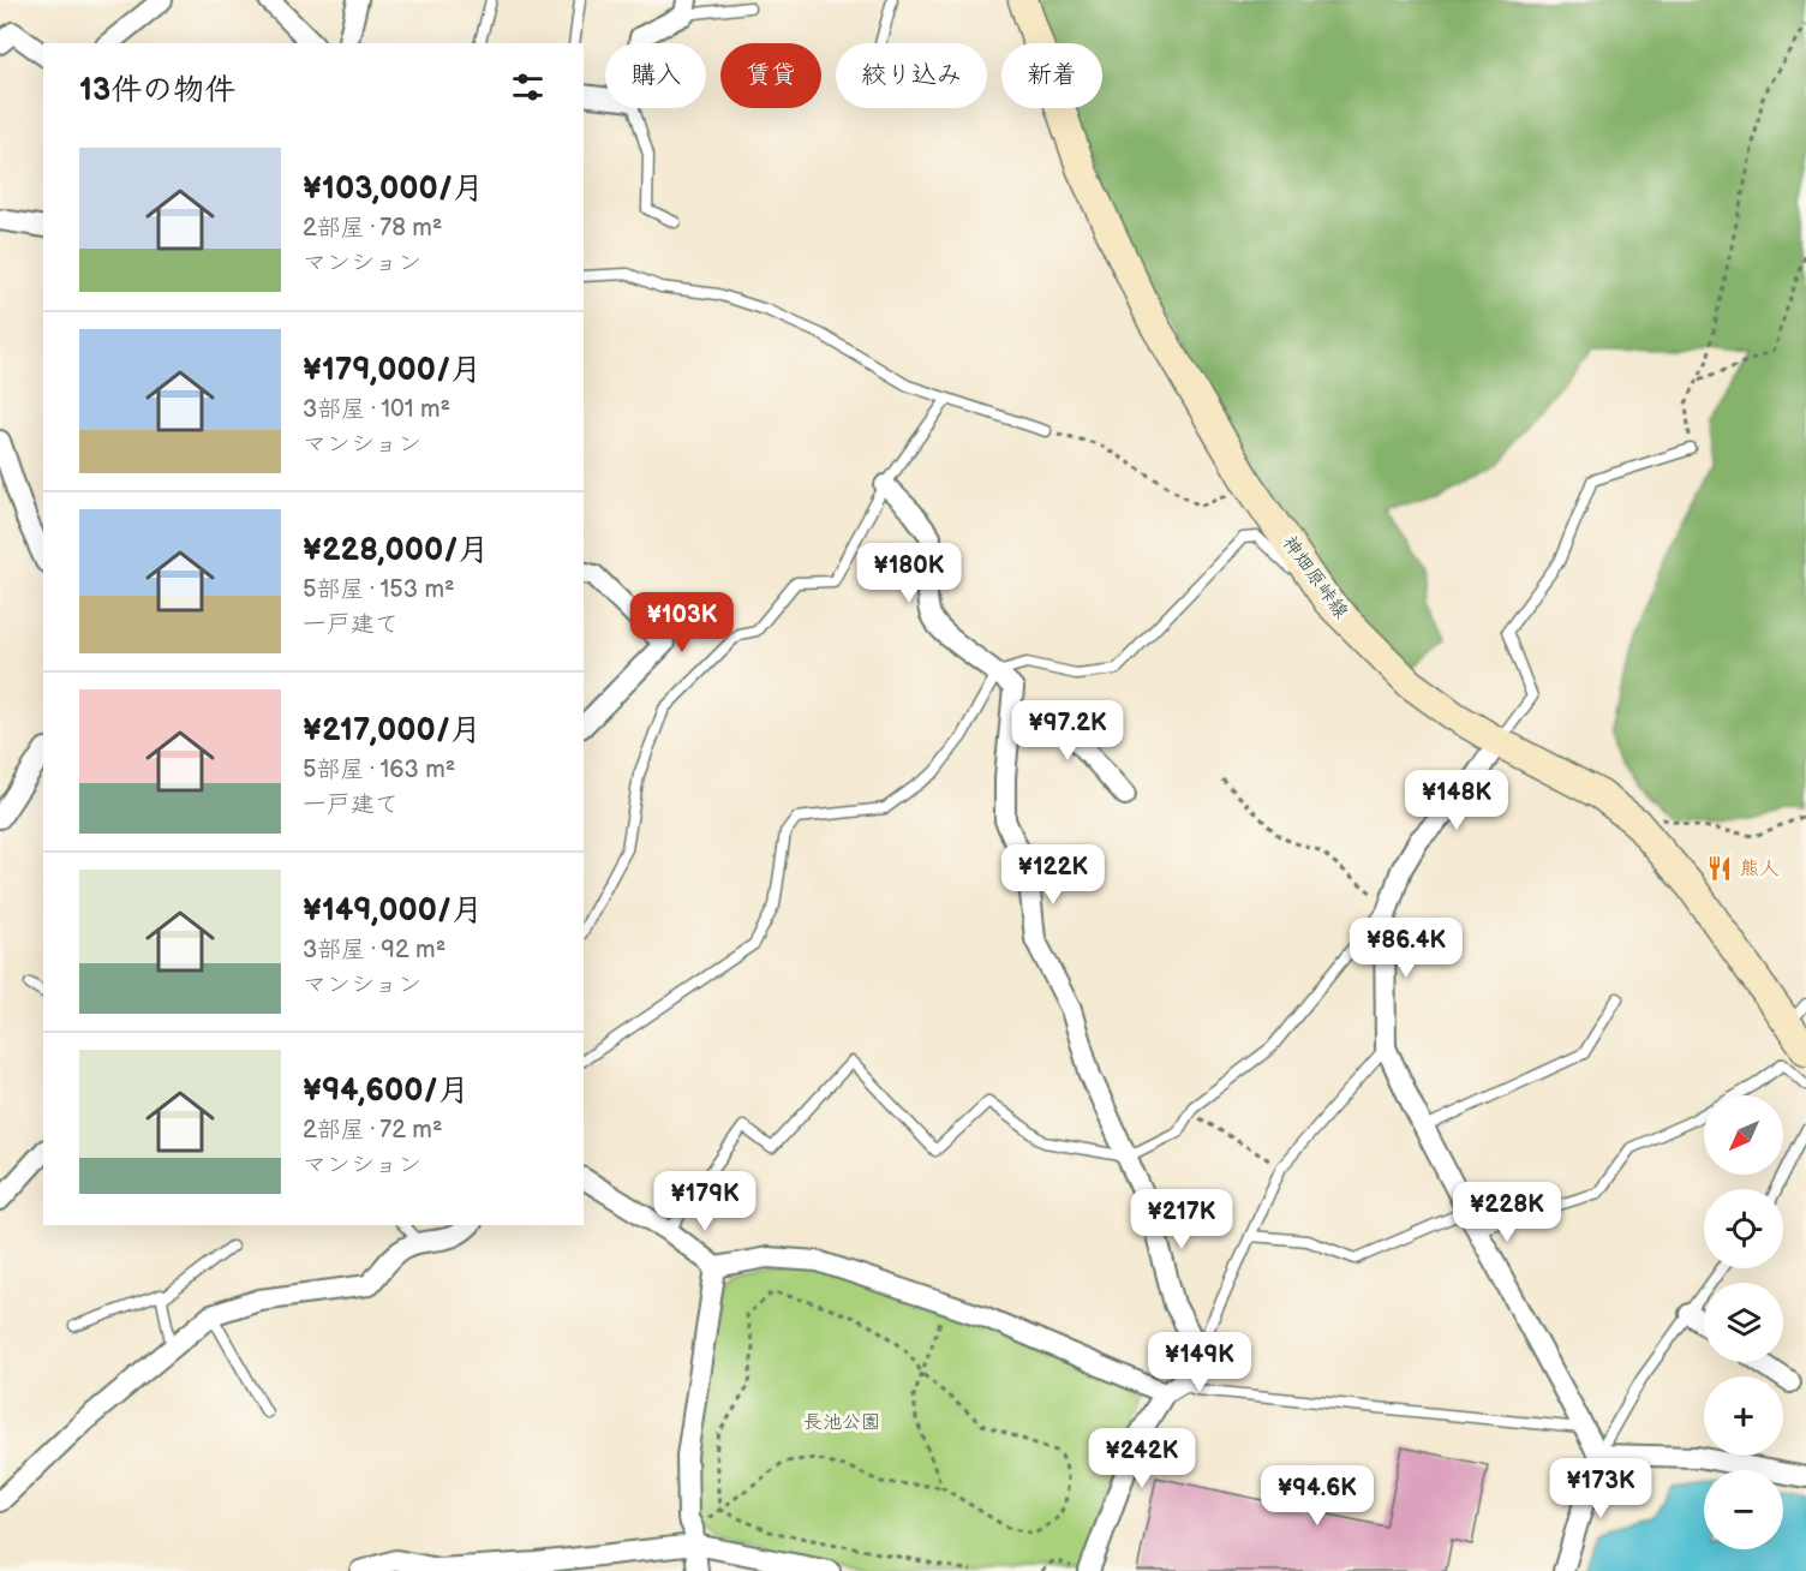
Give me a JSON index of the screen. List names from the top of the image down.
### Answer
{
  "streets": {
    "street": ["神畑原峠線"]
  },
  "parks": ["長池公園"],
  "places": {
    "restaurant": ["熊人"]
  },
  "north": "bottom left",
  "page": {
    "chip": [
      "購入",
      "賃貸",
      "絞り込み",
      "新着"
    ],
    "heading": "13件の物件",
    "list": [
      {
        "name": "¥103,000/月",
        "note": "2部屋 · 78 m² · マンション"
      },
      {
        "name": "¥179,000/月",
        "note": "3部屋 · 101 m² · マンション"
      },
      {
        "name": "¥228,000/月",
        "note": "5部屋 · 153 m² · 一戸建て"
      },
      {
        "name": "¥217,000/月",
        "note": "5部屋 · 163 m² · 一戸建て"
      },
      {
        "name": "¥149,000/月",
        "note": "3部屋 · 92 m² · マンション"
      },
      {
        "name": "¥94,600/月",
        "note": "2部屋 · 72 m² · マンション"
      }
    ],
    "price": [
      "¥180K",
      "¥103K",
      "¥97.2K",
      "¥148K",
      "¥122K",
      "¥86.4K",
      "¥179K",
      "¥228K",
      "¥217K",
      "¥149K",
      "¥242K",
      "¥173K",
      "¥94.6K"
    ],
    "map_buttons": ["+", "−"]
  }
}
